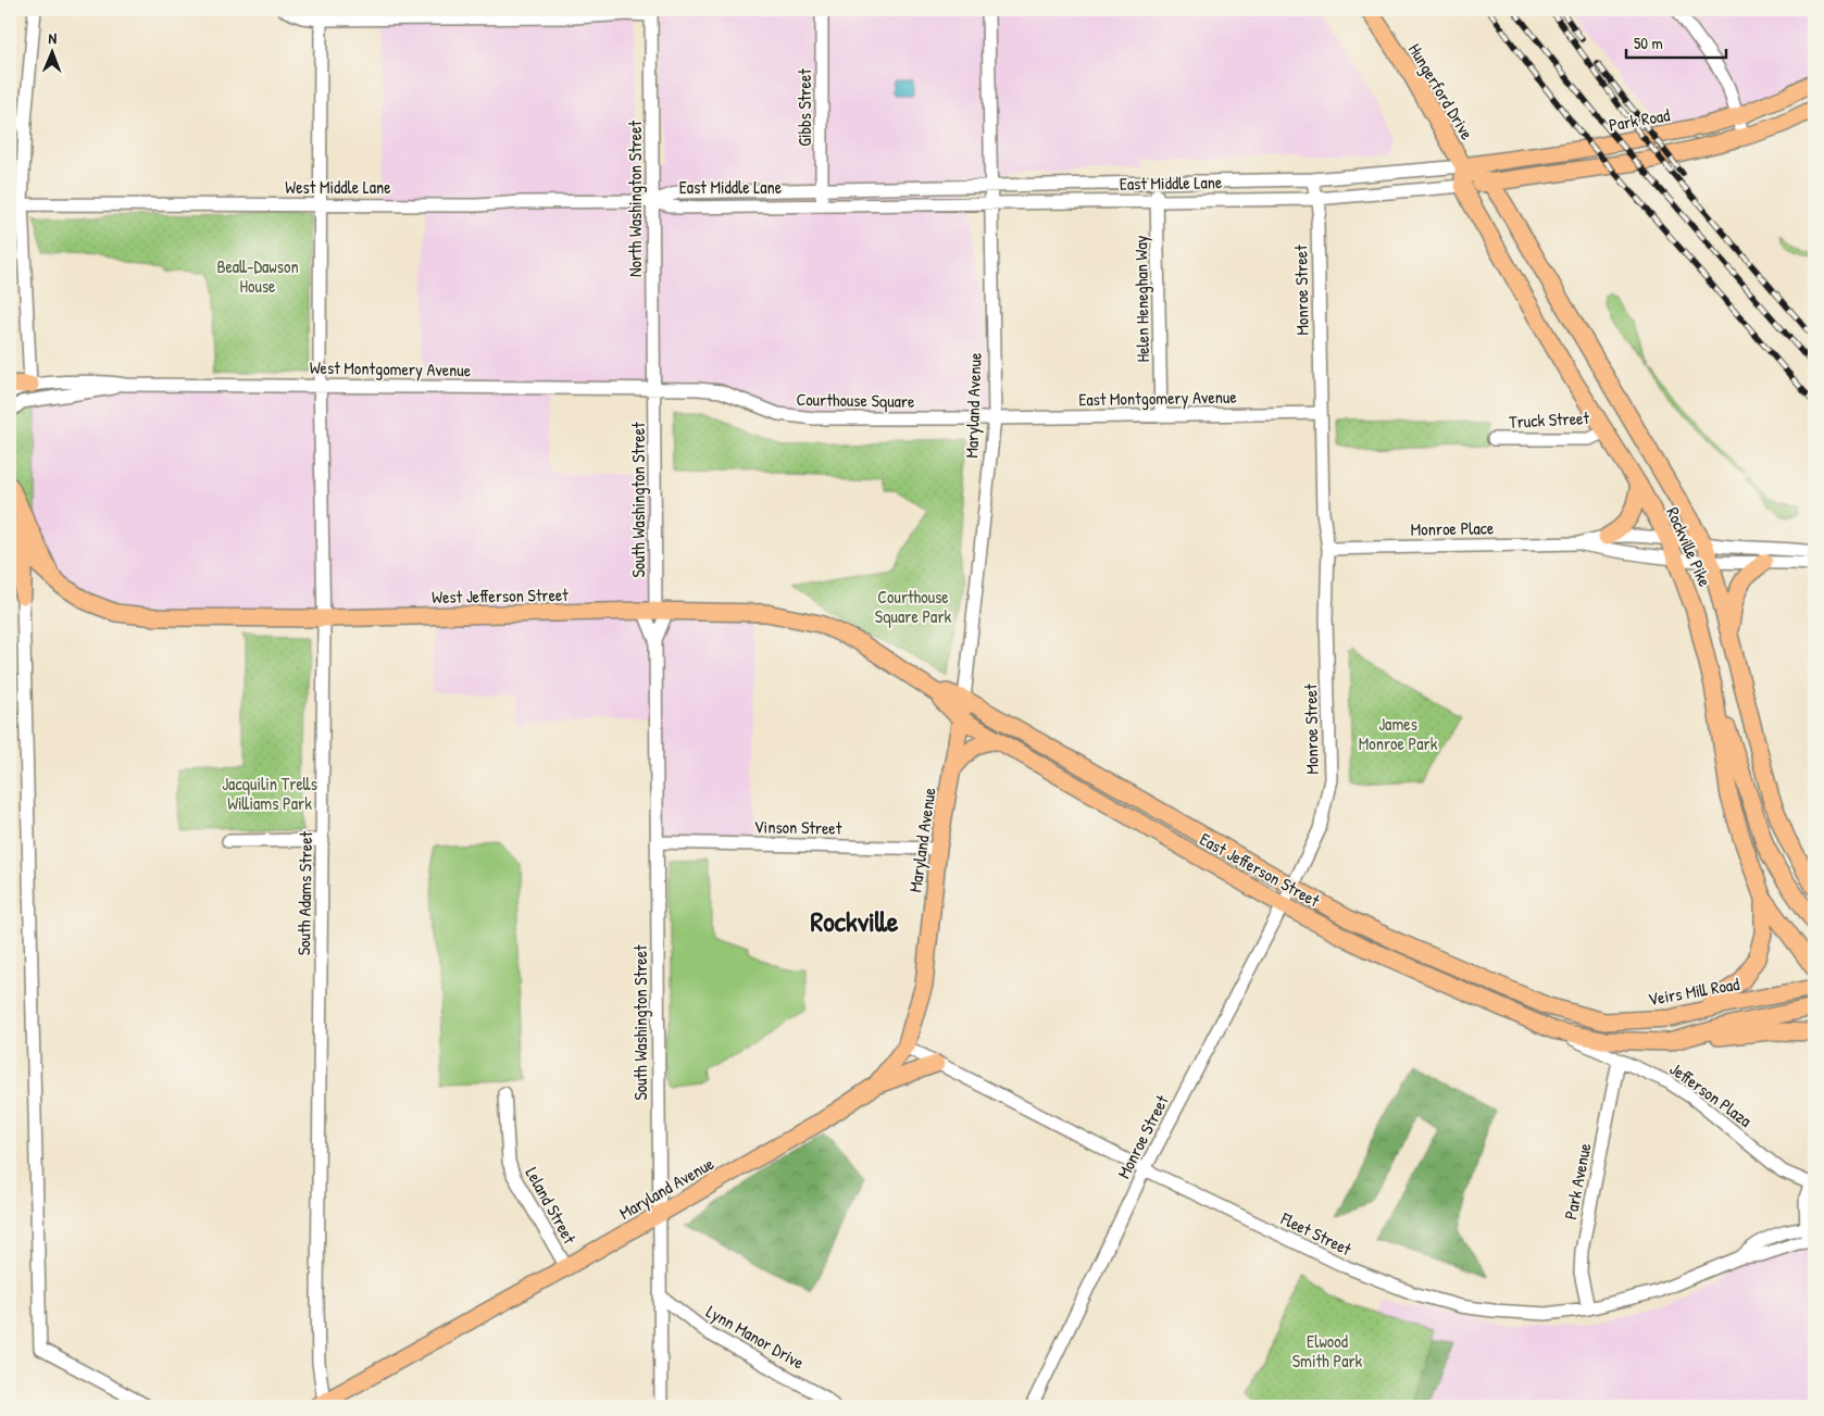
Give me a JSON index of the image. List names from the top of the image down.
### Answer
{
  "streets": {
    "main road": [
      "Hungerford Drive",
      "Park Road",
      "East Middle Lane",
      "Maryland Avenue",
      "Rockville Pike",
      "West Jefferson Street",
      "East Jefferson Street",
      "Veirs Mill Road"
    ],
    "street": [
      "Gibbs Street",
      "West Middle Lane",
      "North Washington Street",
      "Monroe Street",
      "Helen Heneghan Way",
      "West Montgomery Avenue",
      "East Montgomery Avenue",
      "Courthouse Square",
      "Truck Street",
      "South Washington Street",
      "Monroe Place",
      "Vinson Street",
      "South Adams Street",
      "Jefferson Plaza",
      "Park Avenue",
      "Leland Street",
      "Fleet Street",
      "Lynn Manor Drive"
    ]
  },
  "crossings": [
    ["Hungerford Drive", "Park Road"],
    ["Hungerford Drive", "East Middle Lane"],
    ["Hungerford Drive", "Rockville Pike"],
    ["Gibbs Street", "East Middle Lane"],
    ["Park Road", "East Middle Lane"],
    ["Park Road", "Rockville Pike"],
    ["East Middle Lane", "West Middle Lane"],
    ["East Middle Lane", "North Washington Street"],
    ["East Middle Lane", "Monroe Street"],
    ["East Middle Lane", "Helen Heneghan Way"],
    ["East Middle Lane", "Maryland Avenue"],
    ["East Middle Lane", "Rockville Pike"],
    ["West Middle Lane", "North Washington Street"],
    ["West Middle Lane", "South Adams Street"],
    ["North Washington Street", "West Montgomery Avenue"],
    ["North Washington Street", "Courthouse Square"],
    ["North Washington Street", "South Washington Street"],
    ["Monroe Street", "East Montgomery Avenue"],
    ["Monroe Street", "Monroe Place"],
    ["Monroe Street", "East Jefferson Street"],
    ["Monroe Street", "Fleet Street"],
    ["Helen Heneghan Way", "East Montgomery Avenue"],
    ["West Montgomery Avenue", "Courthouse Square"],
    ["West Montgomery Avenue", "South Washington Street"],
    ["West Montgomery Avenue", "South Adams Street"],
    ["East Montgomery Avenue", "Courthouse Square"],
    ["East Montgomery Avenue", "Maryland Avenue"],
    ["Courthouse Square", "Maryland Avenue"],
    ["Courthouse Square", "South Washington Street"],
    ["Maryland Avenue", "South Washington Street"],
    ["Maryland Avenue", "West Jefferson Street"],
    ["Maryland Avenue", "Vinson Street"],
    ["Maryland Avenue", "East Jefferson Street"],
    ["Maryland Avenue", "South Adams Street"],
    ["Maryland Avenue", "Leland Street"],
    ["Maryland Avenue", "Fleet Street"],
    ["Truck Street", "Rockville Pike"],
    ["South Washington Street", "West Jefferson Street"],
    ["South Washington Street", "Vinson Street"],
    ["South Washington Street", "Lynn Manor Drive"],
    ["Monroe Place", "Rockville Pike"],
    ["West Jefferson Street", "East Jefferson Street"],
    ["West Jefferson Street", "South Adams Street"],
    ["East Jefferson Street", "Veirs Mill Road"],
    ["East Jefferson Street", "Jefferson Plaza"],
    ["Jefferson Plaza", "Park Avenue"],
    ["Jefferson Plaza", "Fleet Street"],
    ["Park Avenue", "Fleet Street"]
  ],
  "districts": ["Rockville"],
  "parks": [
    "Beall-Dawson House",
    "Courthouse Square Park",
    "James Monroe Park",
    "Jacquilin Trells Williams Park",
    "Elwood Smith Park"
  ],
  "scale_bar": "50 m",
  "north": "top"
}
